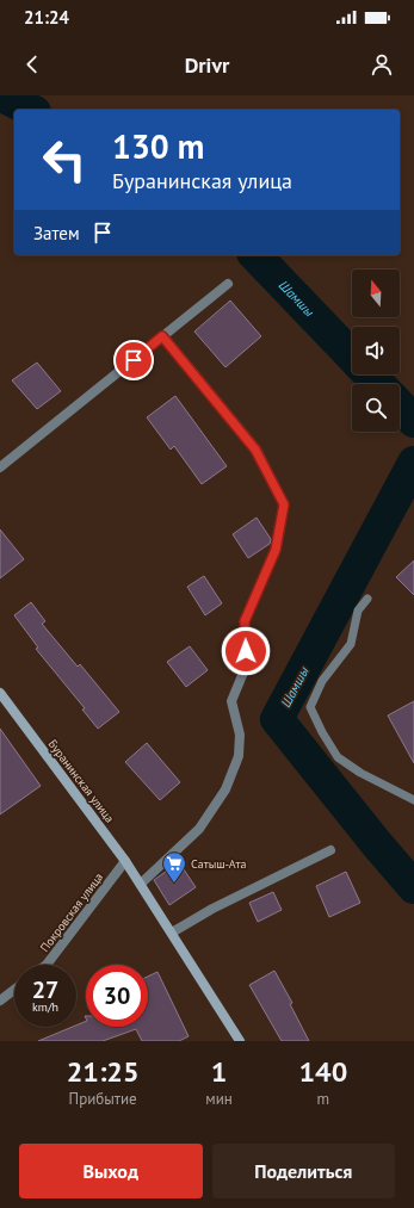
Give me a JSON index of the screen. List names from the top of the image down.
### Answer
{
  "streets": {
    "main road": ["Буранинская улица"],
    "street": ["Покровская улица"]
  },
  "crossings": [
    ["Буранинская улица", "Покровская улица"]
  ],
  "water": ["Шамшы"],
  "places": {
    "supermarket": ["Сатыш-Ата"]
  },
  "north": "top",
  "page": {
    "status": "21:24",
    "header": "Drivr",
    "turn": ["130 m", "Буранинская улица"],
    "then": "Затем",
    "speed": "27 km/h",
    "limit": "30",
    "eta": [
      "21:25",
      "Прибытие",
      "1",
      "мин",
      "140",
      "m"
    ],
    "buttons": ["Выход", "Поделиться"]
  }
}
